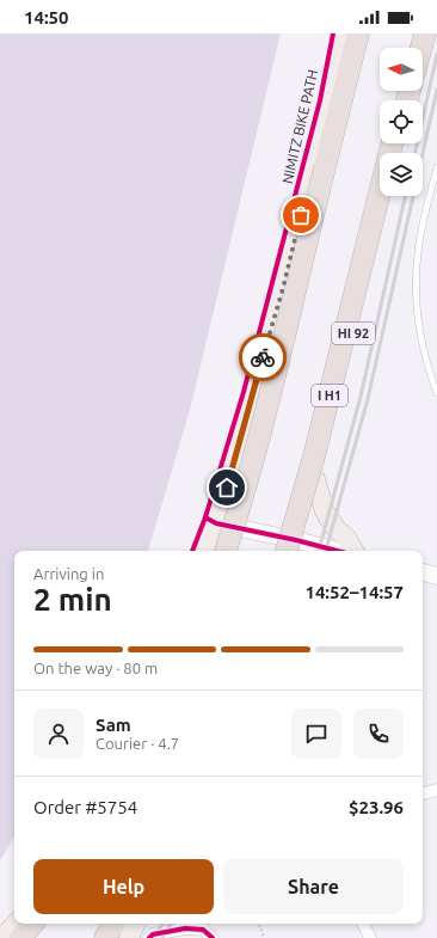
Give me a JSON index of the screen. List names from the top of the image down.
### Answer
{
  "streets": {
    "highway": ["I H1"],
    "main road": ["HI 92"],
    "cycle path": ["NIMITZ BIKE PATH"]
  },
  "crossings": [
    ["HI 92", "I H1"]
  ],
  "north": "left",
  "page": {
    "status": "14:50",
    "heading": ["2 min", "Arriving in", "14:52–14:57"],
    "panel": [
      "Sam",
      "Courier · 4.7",
      "Order #5754",
      "$23.96"
    ],
    "bar": "On the way · 80 m",
    "buttons": ["Help", "Share"]
  }
}
